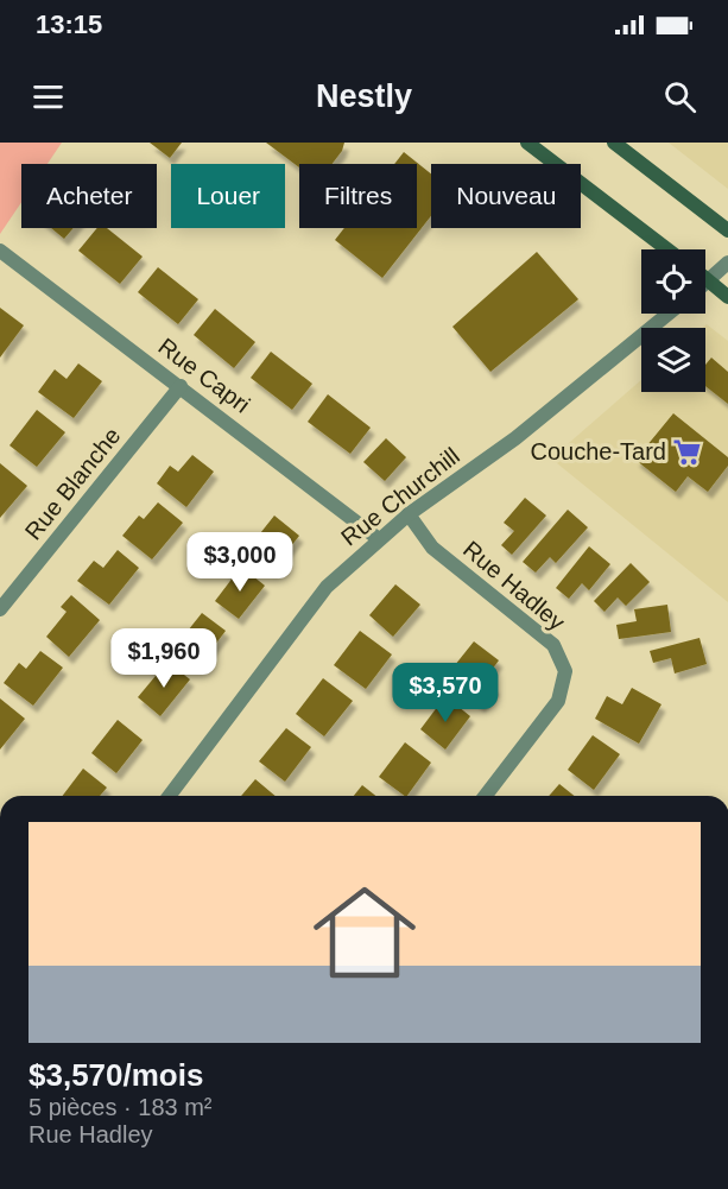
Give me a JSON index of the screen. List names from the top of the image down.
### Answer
{
  "streets": {
    "street": [
      "Rue Capri",
      "Rue Blanche",
      "Rue Churchill",
      "Rue Hadley"
    ]
  },
  "crossings": [
    ["Rue Capri", "Rue Blanche"],
    ["Rue Capri", "Rue Churchill"],
    ["Rue Churchill", "Rue Hadley"]
  ],
  "places": {
    "supermarket": ["Couche-Tard"]
  },
  "page": {
    "status": "13:15",
    "header": "Nestly",
    "chip": [
      "Acheter",
      "Louer",
      "Filtres",
      "Nouveau"
    ],
    "price": ["$3,000", "$1,960", "$3,570"],
    "list": [
      {
        "name": "$3,570/mois",
        "note": "5 pièces · 183 m² · Rue Hadley"
      }
    ]
  }
}
